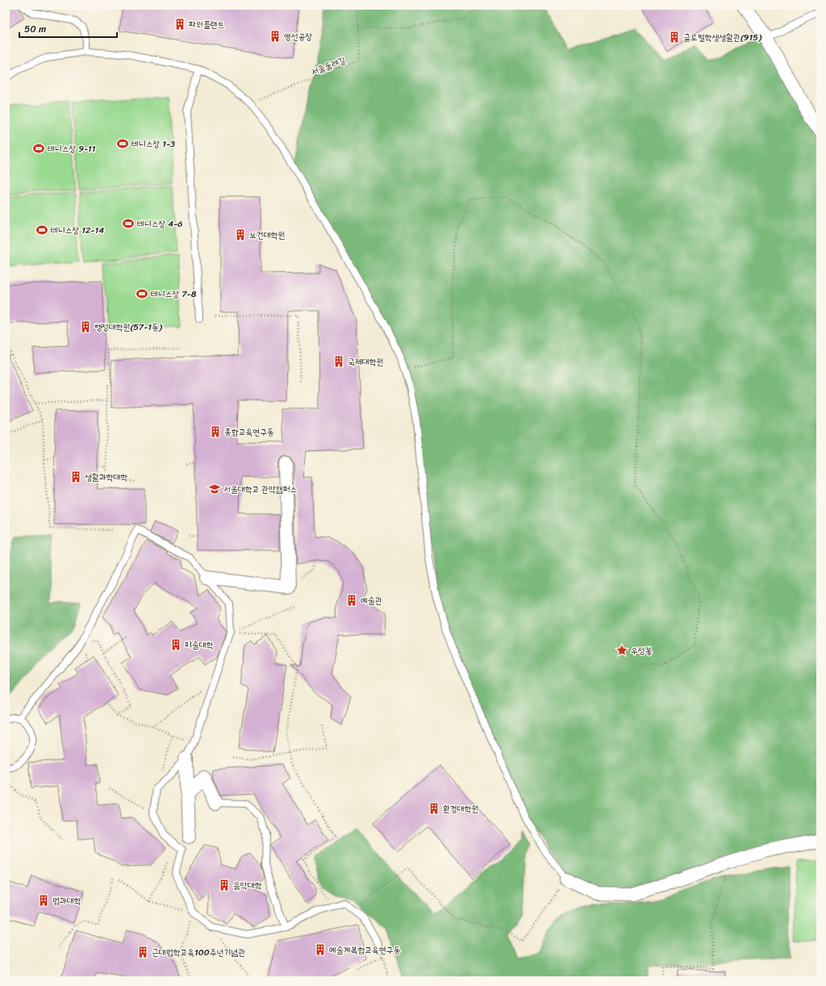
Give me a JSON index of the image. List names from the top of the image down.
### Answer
{
  "streets": {
    "path": ["서울둘레길"]
  },
  "places": {
    "building": [
      "파워플랜트",
      "영선공장",
      "글로벌학생생활관(915)",
      "보건대학원",
      "행정대학원(57-1동)",
      "국제대학원",
      "종합교육연구동",
      "생활과학대학",
      "예술관",
      "미술대학",
      "환경대학원",
      "음악대학",
      "법과대학",
      "예술계복합교육연구동",
      "근대법학교육100주년기념관"
    ],
    "sports": [
      "테니스장 1-3",
      "테니스장 9-11",
      "테니스장 4-6",
      "테니스장 12-14",
      "테니스장 7-8"
    ],
    "school or university": ["서울대학교 관악캠퍼스"],
    "place": ["우정봉"]
  },
  "scale_bar": "50 m"
}
